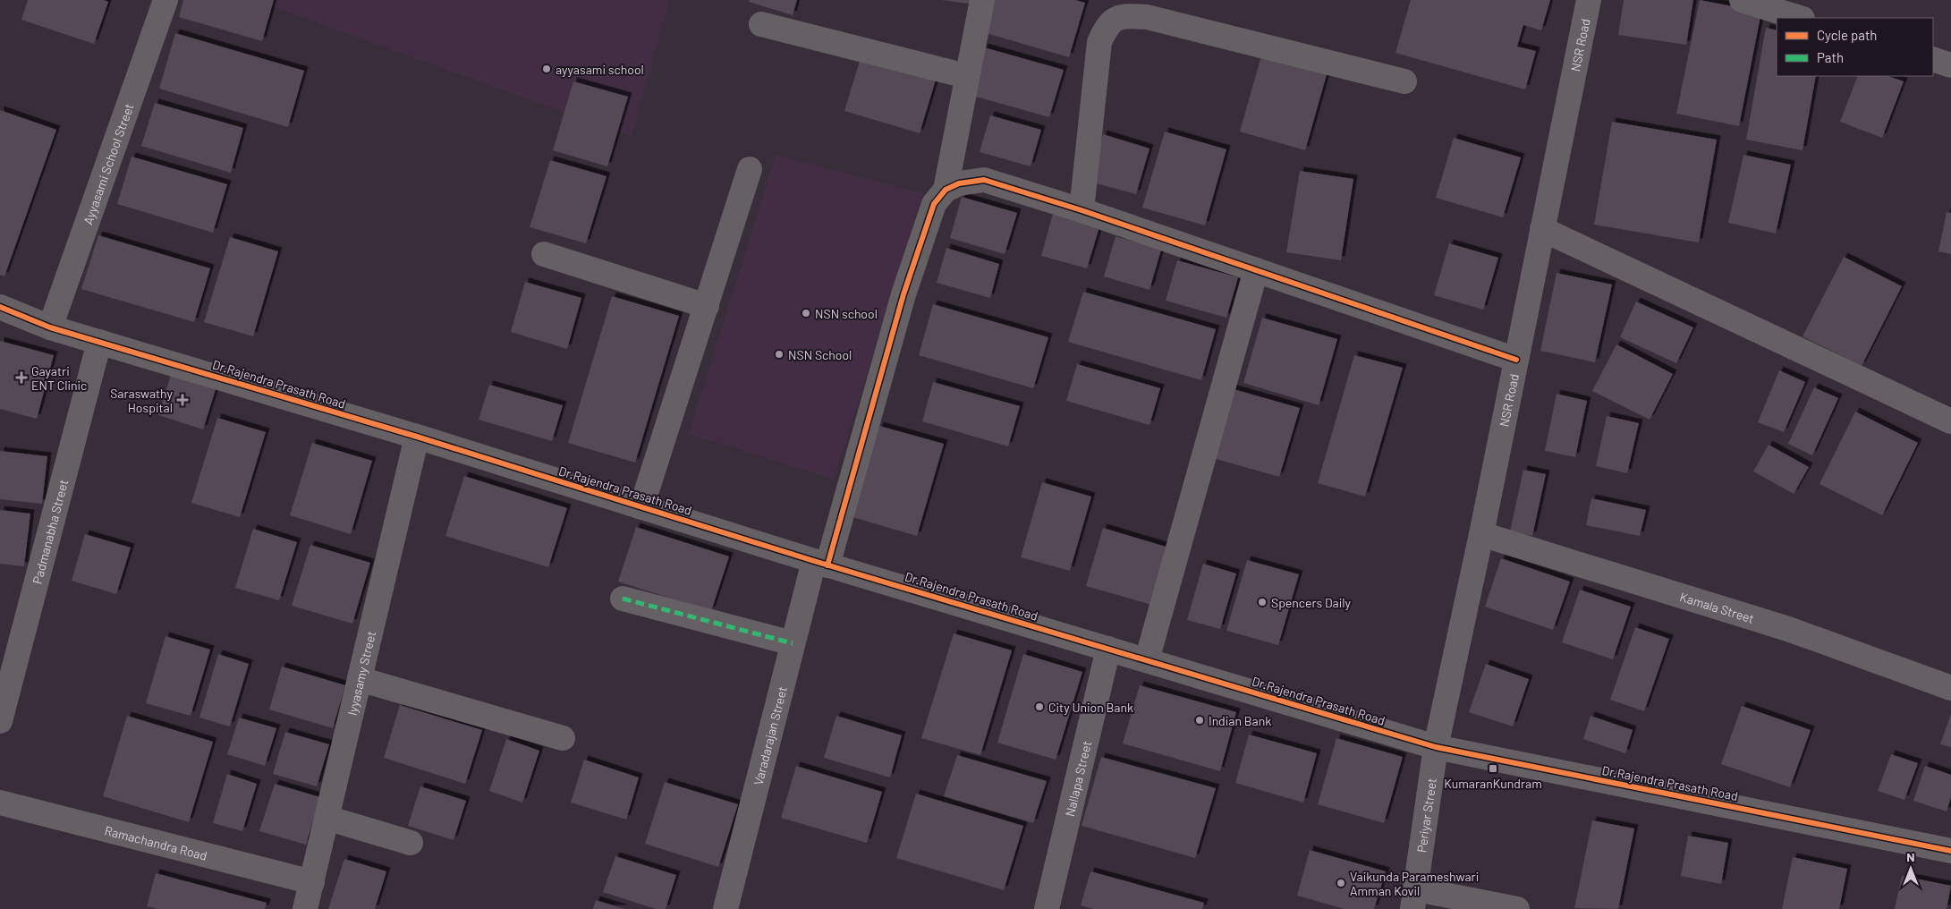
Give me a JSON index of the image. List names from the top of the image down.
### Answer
{
  "streets": {
    "street": [
      "NSR Road",
      "Ayyasami School Street",
      "Dr.Rajendra Prasath Road",
      "Padmanabha Street",
      "Kamala Street",
      "Iyyasamy Street",
      "Varadarajan Street",
      "Nallapa Street",
      "Periyar Street",
      "Ramachandra Road"
    ]
  },
  "crossings": [
    ["NSR Road", "Dr.Rajendra Prasath Road"],
    ["NSR Road", "Kamala Street"],
    ["NSR Road", "Periyar Street"],
    ["Ayyasami School Street", "Dr.Rajendra Prasath Road"],
    ["Dr.Rajendra Prasath Road", "Padmanabha Street"],
    ["Dr.Rajendra Prasath Road", "Iyyasamy Street"],
    ["Dr.Rajendra Prasath Road", "Varadarajan Street"],
    ["Dr.Rajendra Prasath Road", "Nallapa Street"],
    ["Dr.Rajendra Prasath Road", "Periyar Street"],
    ["Iyyasamy Street", "Ramachandra Road"]
  ],
  "places": {
    "other": [
      "ayyasami school",
      "NSN school",
      "NSN School",
      "Spencers Daily",
      "City Union Bank",
      "Indian Bank",
      "Vaikunda Parameshwari Amman Kovil"
    ],
    "health": ["Gayatri ENT Clinic", "Saraswathy Hospital"],
    "transit": ["KumaranKundram"]
  },
  "legend": ["Cycle path", "Path"],
  "north": "top"
}
